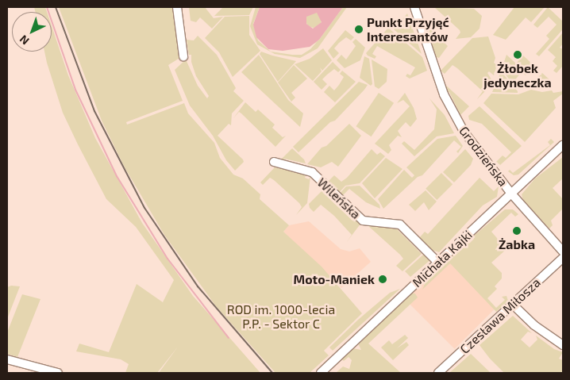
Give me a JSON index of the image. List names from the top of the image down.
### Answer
{
  "streets": {
    "street": [
      "Grodzieńska",
      "Wileńska",
      "Michała Kajki",
      "Czesława Miłosza"
    ]
  },
  "crossings": [
    ["Grodzieńska", "Michała Kajki"],
    ["Wileńska", "Michała Kajki"]
  ],
  "parks": ["ROD im. 1000-lecia P.P. - Sektor C"],
  "places": [
    "Punkt Przyjęć Interesantów",
    "Żłobek jedyneczka",
    "Żabka",
    "Moto-Maniek"
  ],
  "north": "bottom left"
}
